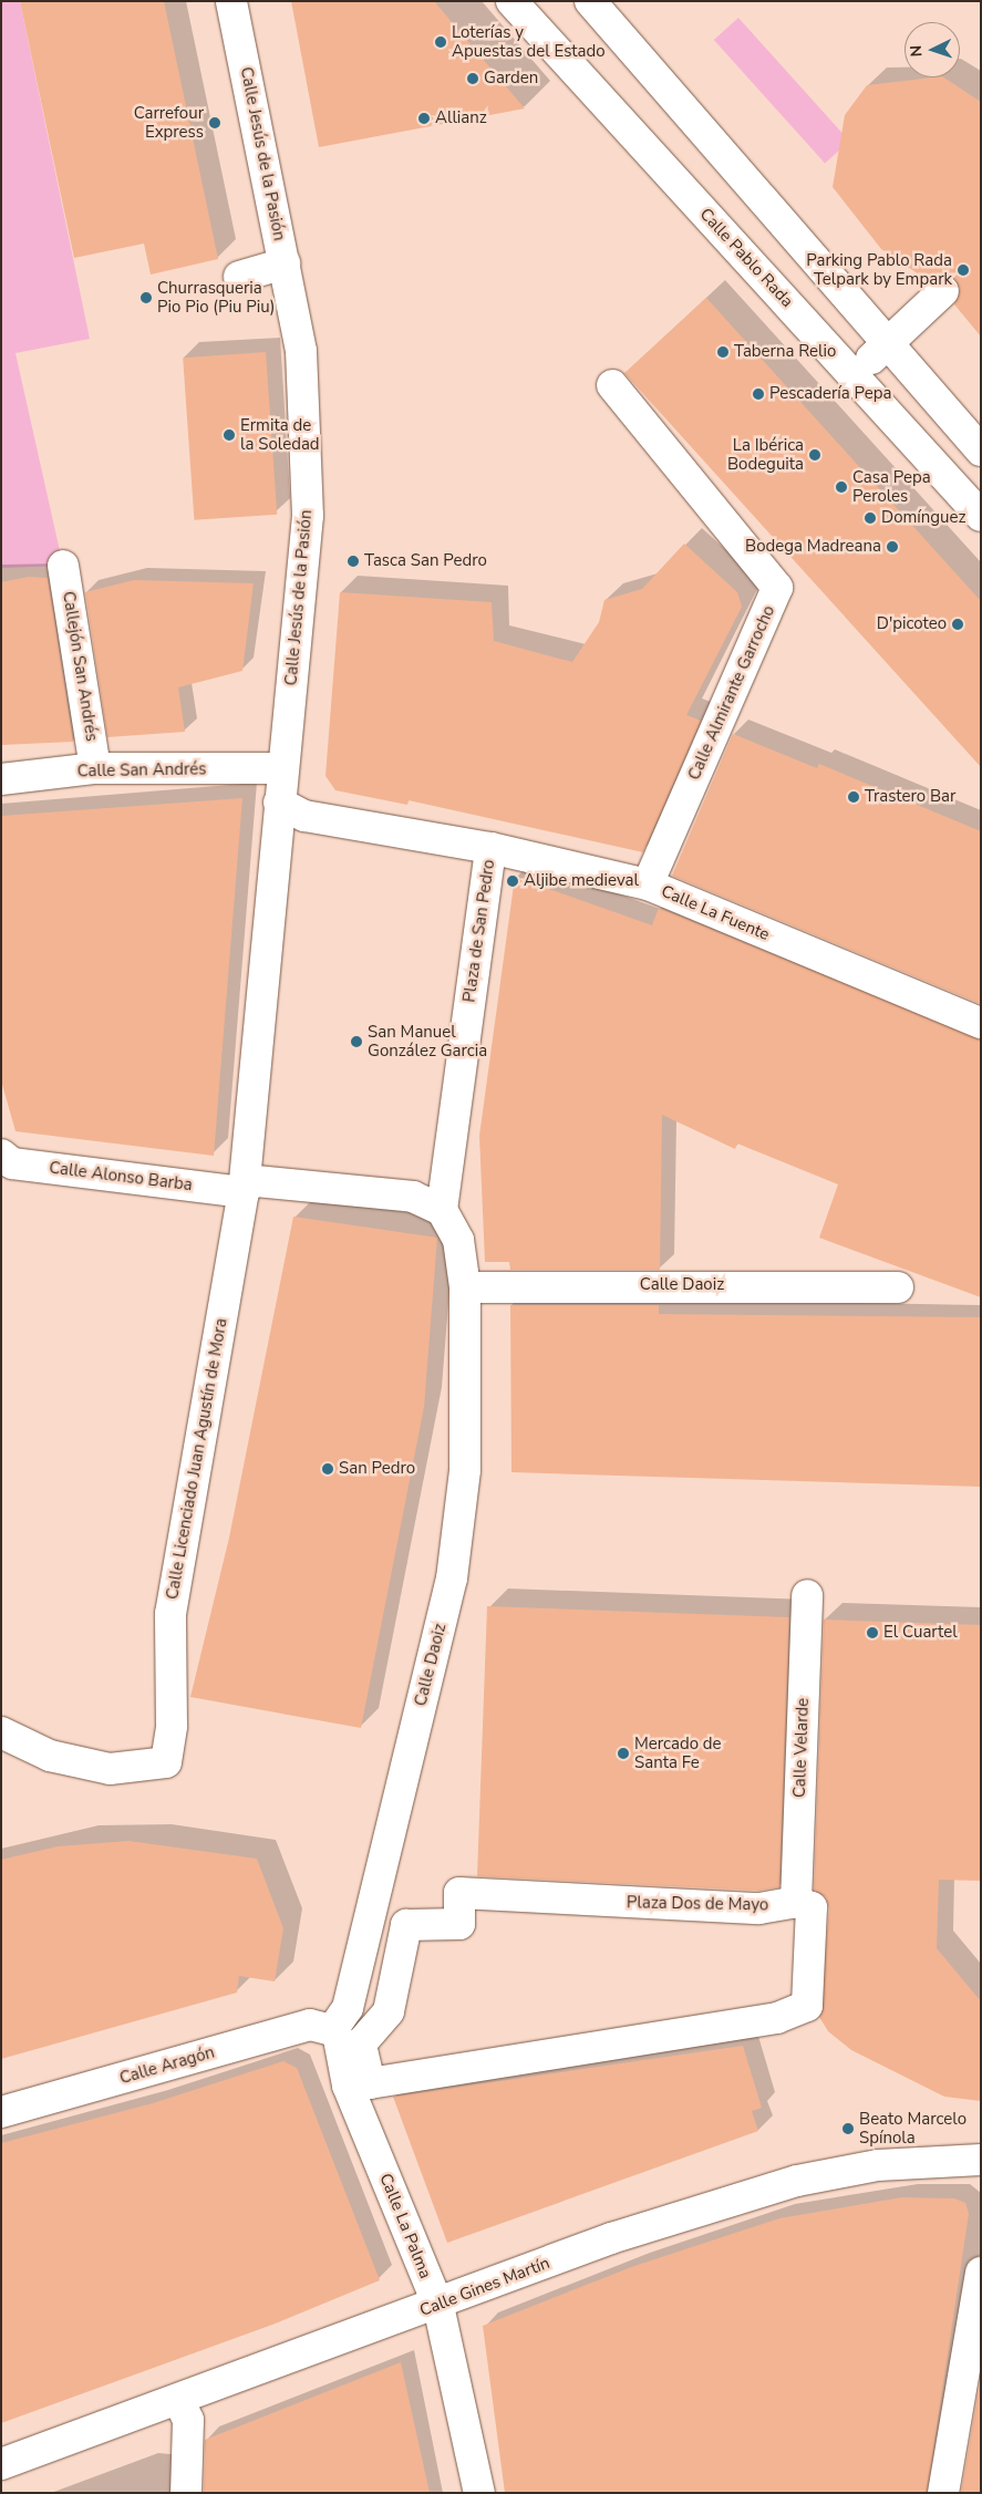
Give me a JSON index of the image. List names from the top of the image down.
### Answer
{
  "streets": {
    "street": [
      "Calle Jesús de la Pasión",
      "Calle Pablo Rada",
      "Callejón San Andrés",
      "Calle Almirante Garrocho",
      "Calle San Andrés",
      "Calle La Fuente",
      "Plaza de San Pedro",
      "Calle Alonso Barba",
      "Calle Daoiz",
      "Calle Licenciado Juan Agustín de Mora",
      "Calle Velarde",
      "Plaza Dos de Mayo",
      "Calle Aragón",
      "Calle La Palma",
      "Calle Gines Martín"
    ]
  },
  "crossings": [
    ["Calle Jesús de la Pasión", "Calle San Andrés"],
    ["Callejón San Andrés", "Calle San Andrés"],
    ["Calle Almirante Garrocho", "Calle La Fuente"],
    ["Calle La Fuente", "Plaza de San Pedro"],
    ["Plaza de San Pedro", "Calle Daoiz"],
    ["Calle Alonso Barba", "Calle Licenciado Juan Agustín de Mora"],
    ["Calle Daoiz", "Calle Aragón"],
    ["Calle Daoiz", "Calle La Palma"],
    ["Calle Velarde", "Plaza Dos de Mayo"],
    ["Calle Aragón", "Calle La Palma"],
    ["Calle La Palma", "Calle Gines Martín"]
  ],
  "places": [
    "Loterías y Apuestas del Estado",
    "Garden",
    "Allianz",
    "Carrefour Express",
    "Parking Pablo Rada Telpark by Empark",
    "Churrasqueria Pio Pio (Piu Piu)",
    "Taberna Relio",
    "Pescadería Pepa",
    "Ermita de la Soledad",
    "La Ibérica Bodeguita",
    "Casa Pepa Peroles",
    "Domínguez",
    "Bodega Madreana",
    "Tasca San Pedro",
    "D'picoteo",
    "Trastero Bar",
    "Aljibe medieval",
    "San Manuel González Garcia",
    "San Pedro",
    "El Cuartel",
    "Mercado de Santa Fe",
    "Beato Marcelo Spínola"
  ],
  "north": "left"
}
